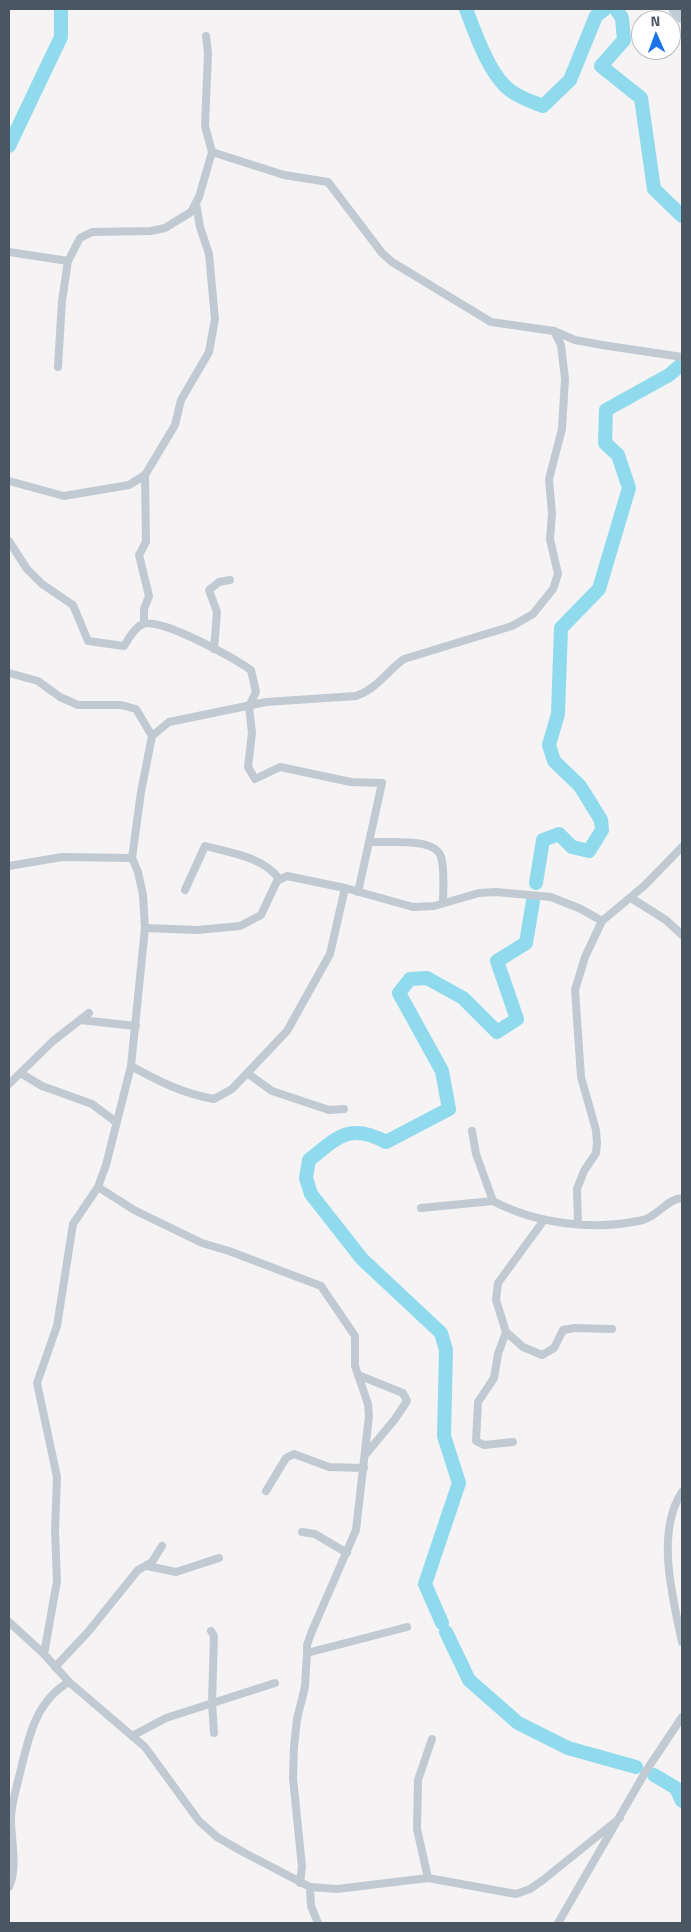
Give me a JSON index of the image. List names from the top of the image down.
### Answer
{
  "north": "top"
}
